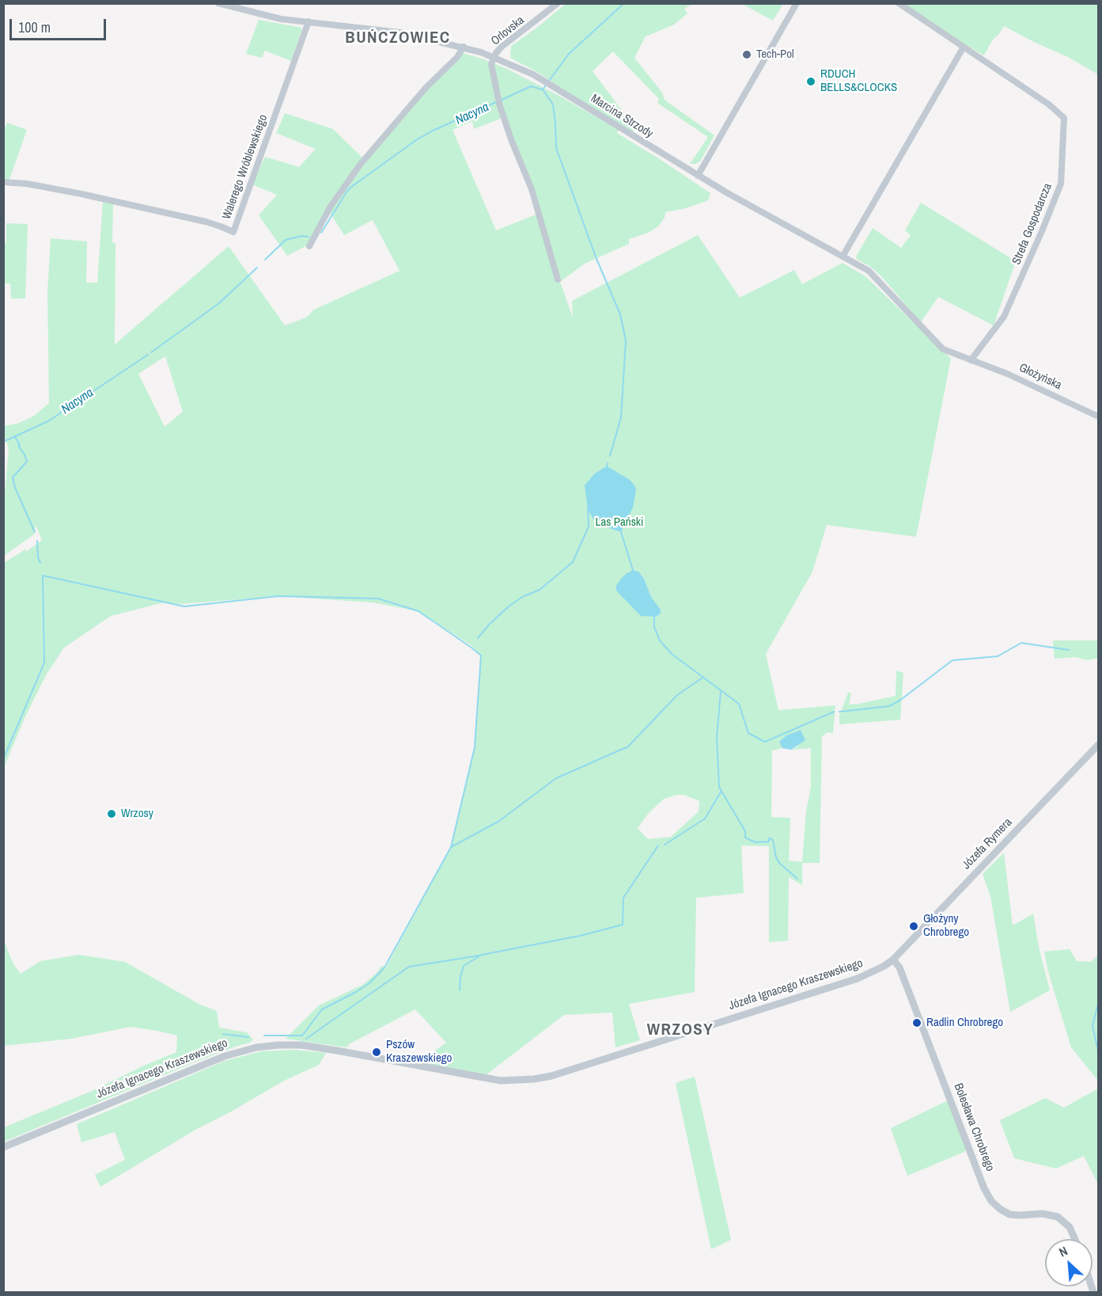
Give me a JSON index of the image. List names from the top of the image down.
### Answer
{
  "streets": {
    "street": [
      "Orlovska",
      "Marcina Strzody",
      "Walerego Wróblewskiego",
      "Strefa Gospodarcza",
      "Głożyńska",
      "Józefa Rymera",
      "Józefa Ignacego Kraszewskiego",
      "Bolesława Chrobrego"
    ]
  },
  "crossings": [
    ["Orlovska", "Marcina Strzody"],
    ["Marcina Strzody", "Walerego Wróblewskiego"],
    ["Marcina Strzody", "Głożyńska"],
    ["Strefa Gospodarcza", "Głożyńska"],
    ["Józefa Rymera", "Józefa Ignacego Kraszewskiego"],
    ["Józefa Rymera", "Bolesława Chrobrego"]
  ],
  "districts": ["BUŃCZOWIEC", "WRZOSY"],
  "water": ["Nacyna"],
  "parks": ["Las Pański"],
  "places": [
    "Tech-Pol",
    "RDUCH BELLS&CLOCKS",
    "Wrzosy",
    "Głożyny Chrobrego",
    "Radlin Chrobrego",
    "Pszów Kraszewskiego"
  ],
  "scale_bar": "100 m",
  "north": "top left"
}
